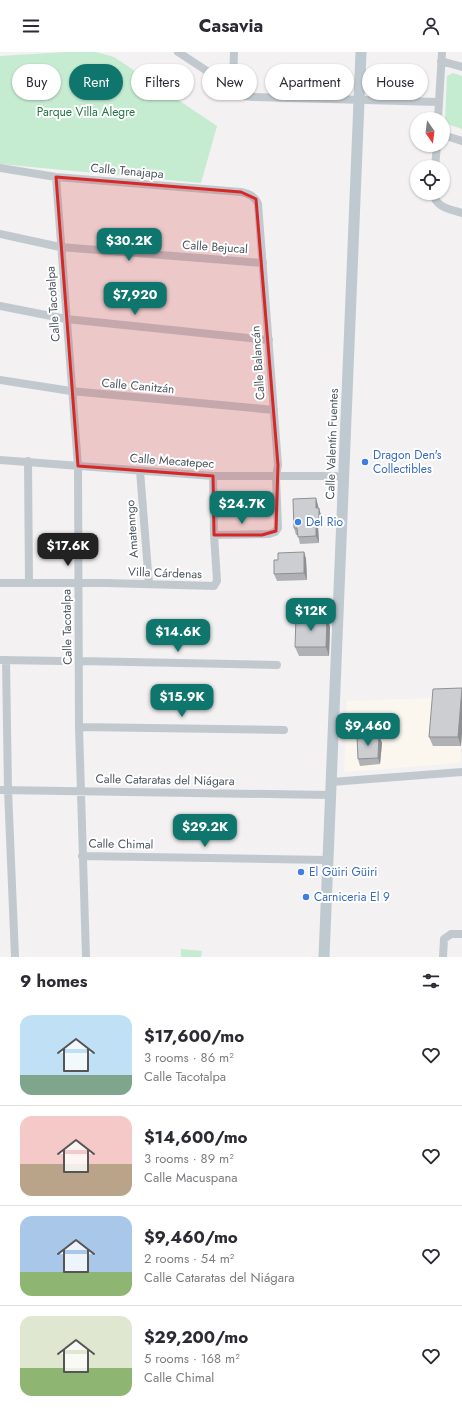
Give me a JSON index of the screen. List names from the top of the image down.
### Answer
{
  "streets": {
    "street": [
      "Calle Tenajapa",
      "Calle Bejucal",
      "Calle Tacotalpa",
      "Calle Balancán",
      "Calle Canitzán",
      "Calle Valentín Fuentes",
      "Calle Mecatepec",
      "Amatenngo",
      "Villa Cárdenas",
      "Calle Cataratas del Niágara",
      "Calle Chimal"
    ]
  },
  "crossings": [
    ["Calle Tenajapa", "Calle Tacotalpa"],
    ["Calle Tenajapa", "Calle Balancán"],
    ["Calle Bejucal", "Calle Tacotalpa"],
    ["Calle Bejucal", "Calle Balancán"],
    ["Calle Tacotalpa", "Calle Canitzán"],
    ["Calle Tacotalpa", "Calle Mecatepec"],
    ["Calle Tacotalpa", "Villa Cárdenas"],
    ["Calle Tacotalpa", "Calle Cataratas del Niágara"],
    ["Calle Tacotalpa", "Calle Chimal"],
    ["Calle Balancán", "Calle Canitzán"],
    ["Calle Balancán", "Calle Mecatepec"],
    ["Calle Balancán", "Villa Cárdenas"],
    ["Calle Valentín Fuentes", "Calle Mecatepec"],
    ["Calle Valentín Fuentes", "Calle Cataratas del Niágara"],
    ["Calle Valentín Fuentes", "Calle Chimal"],
    ["Calle Mecatepec", "Amatenngo"],
    ["Amatenngo", "Villa Cárdenas"]
  ],
  "parks": ["Parque Villa Alegre"],
  "places": [
    "Dragon Den's Collectibles",
    "Del Rio",
    "El Güiri Güiri",
    "Carniceria El 9"
  ],
  "north": "bottom",
  "page": {
    "header": "Casavia",
    "chip": [
      "Buy",
      "Rent",
      "Filters",
      "New",
      "Apartment",
      "House"
    ],
    "price": [
      "$30.2K",
      "$7,920",
      "$24.7K",
      "$17.6K",
      "$12K",
      "$14.6K",
      "$15.9K",
      "$9,460",
      "$29.2K"
    ],
    "heading": "9 homes",
    "list": [
      {
        "name": "$17,600/mo",
        "note": "3 rooms · 86 m² · Calle Tacotalpa"
      },
      {
        "name": "$14,600/mo",
        "note": "3 rooms · 89 m² · Calle Macuspana"
      },
      {
        "name": "$9,460/mo",
        "note": "2 rooms · 54 m² · Calle Cataratas del Niágara"
      },
      {
        "name": "$29,200/mo",
        "note": "5 rooms · 168 m² · Calle Chimal"
      }
    ]
  }
}
